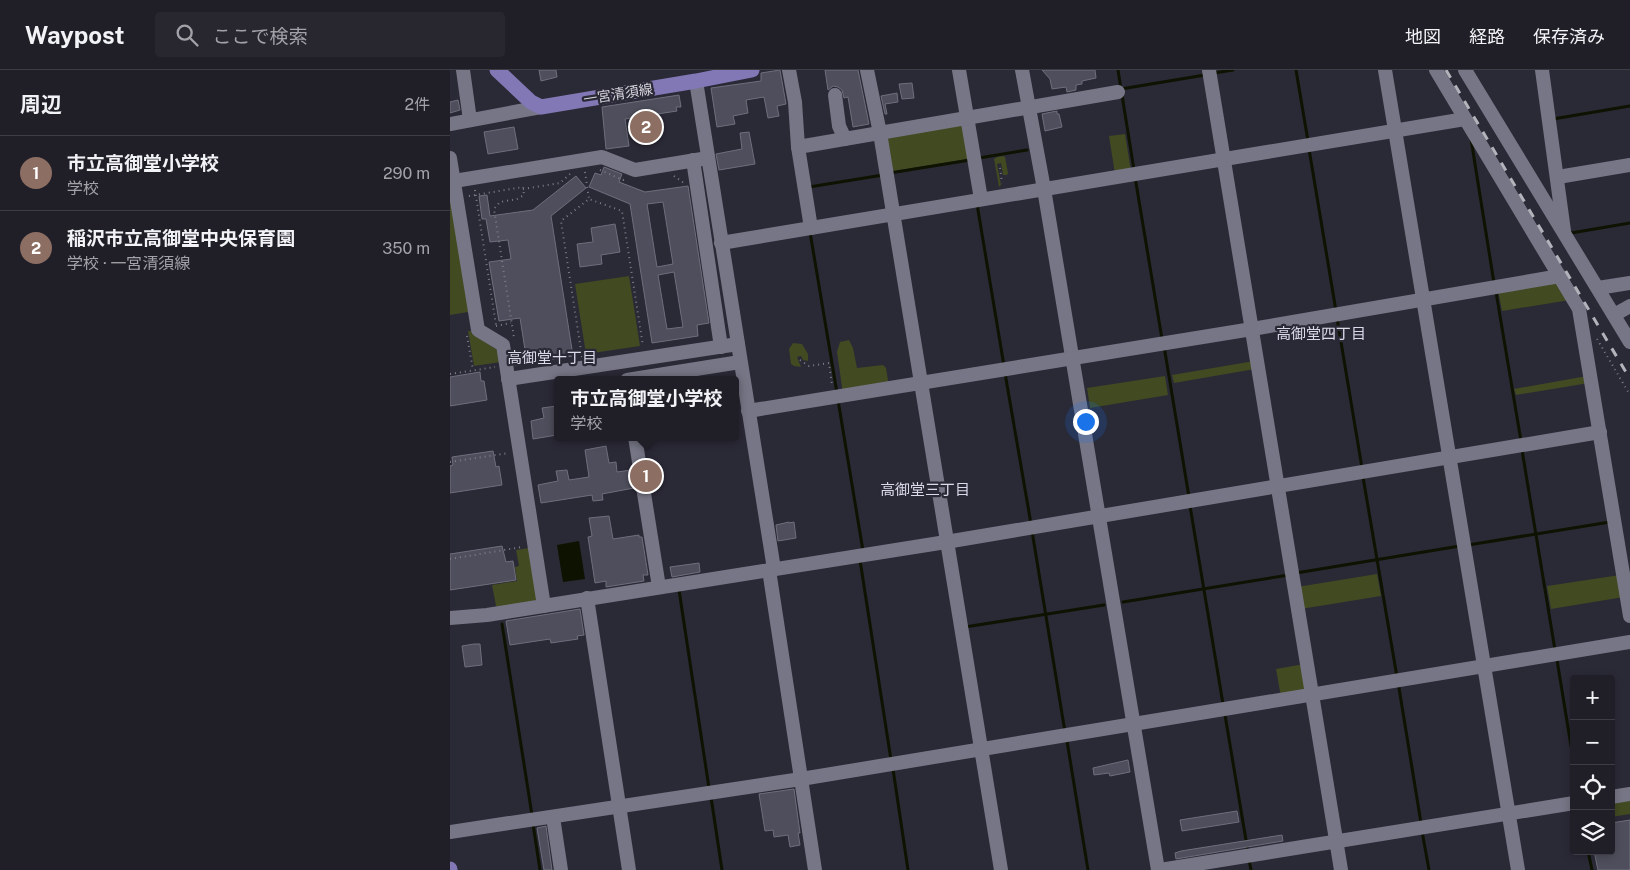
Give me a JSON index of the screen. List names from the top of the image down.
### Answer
{
  "streets": {
    "main road": ["一宮清須線"]
  },
  "districts": ["高御堂四丁目", "高御堂十丁目", "高御堂三丁目"],
  "page": {
    "header": "Waypost",
    "search": "ここで検索",
    "nav": ["地図", "経路", "保存済み"],
    "heading": ["周辺", "2件"],
    "pins": ["2", "1"],
    "list": [
      {
        "mark": "1",
        "name": "市立高御堂小学校",
        "note": "学校",
        "value": "290 m"
      },
      {
        "mark": "2",
        "name": "稲沢市立高御堂中央保育園",
        "note": "学校 · 一宮清須線",
        "value": "350 m"
      }
    ],
    "popup": ["市立高御堂小学校", "学校"],
    "map_buttons": ["+", "−"]
  }
}
